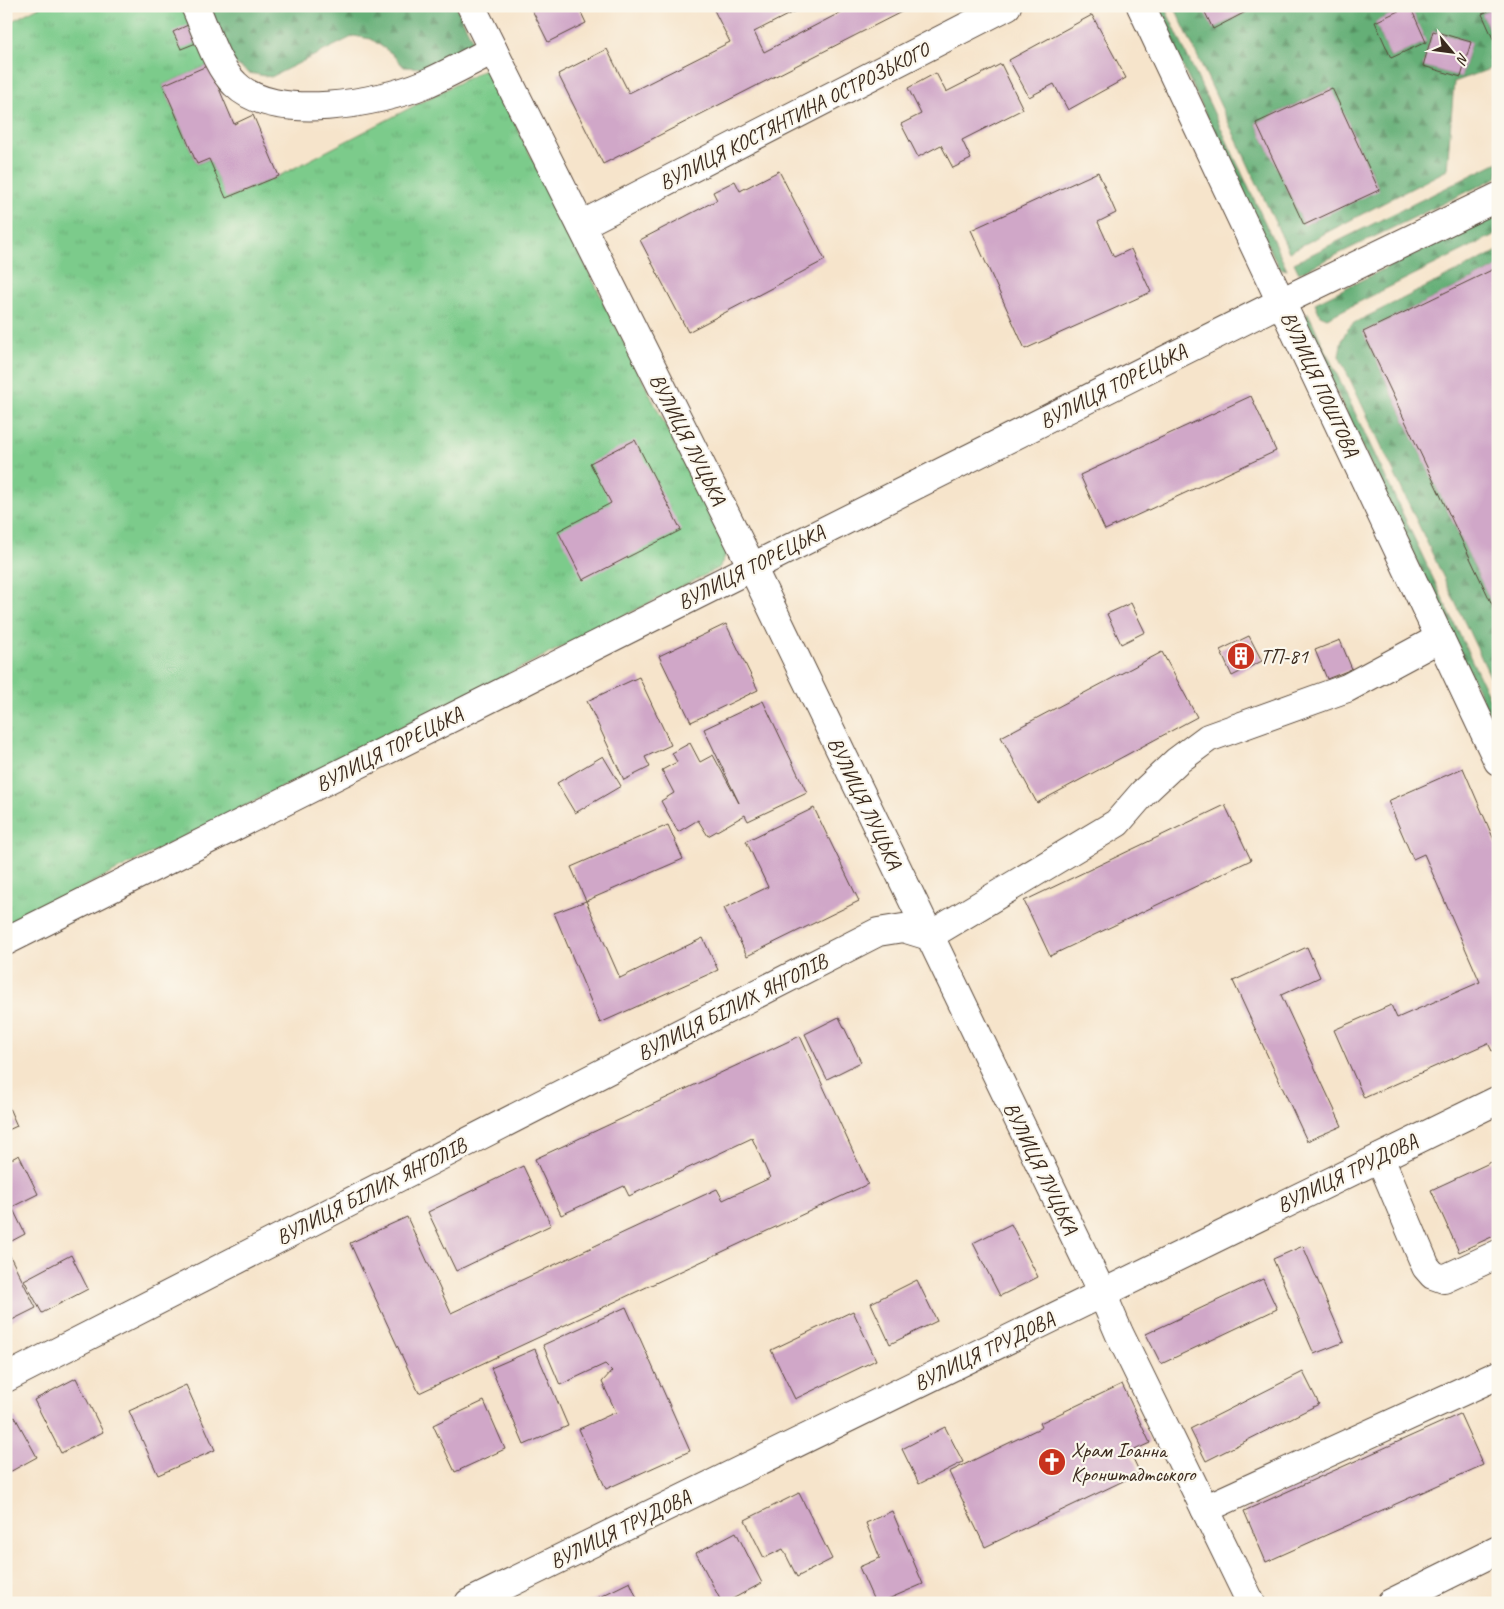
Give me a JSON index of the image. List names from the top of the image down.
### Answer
{
  "streets": {
    "street": [
      "ВУЛИЦЯ КОСТЯНТИНА ОСТРОЗЬКОГО",
      "ВУЛИЦЯ ПОШТОВА",
      "ВУЛИЦЯ ТОРЕЦЬКА",
      "ВУЛИЦЯ ЛУЦЬКА",
      "ВУЛИЦЯ БІЛИХ ЯНГОЛІВ",
      "ВУЛИЦЯ ТРУДОВА"
    ]
  },
  "crossings": [
    ["ВУЛИЦЯ КОСТЯНТИНА ОСТРОЗЬКОГО", "ВУЛИЦЯ ЛУЦЬКА"],
    ["ВУЛИЦЯ ПОШТОВА", "ВУЛИЦЯ ТОРЕЦЬКА"],
    ["ВУЛИЦЯ ТОРЕЦЬКА", "ВУЛИЦЯ ЛУЦЬКА"],
    ["ВУЛИЦЯ ЛУЦЬКА", "ВУЛИЦЯ БІЛИХ ЯНГОЛІВ"],
    ["ВУЛИЦЯ ЛУЦЬКА", "ВУЛИЦЯ ТРУДОВА"]
  ],
  "places": {
    "building": ["ТП-81"],
    "church": ["Храм Іоанна Кронштадтського"]
  },
  "north": "bottom right"
}
